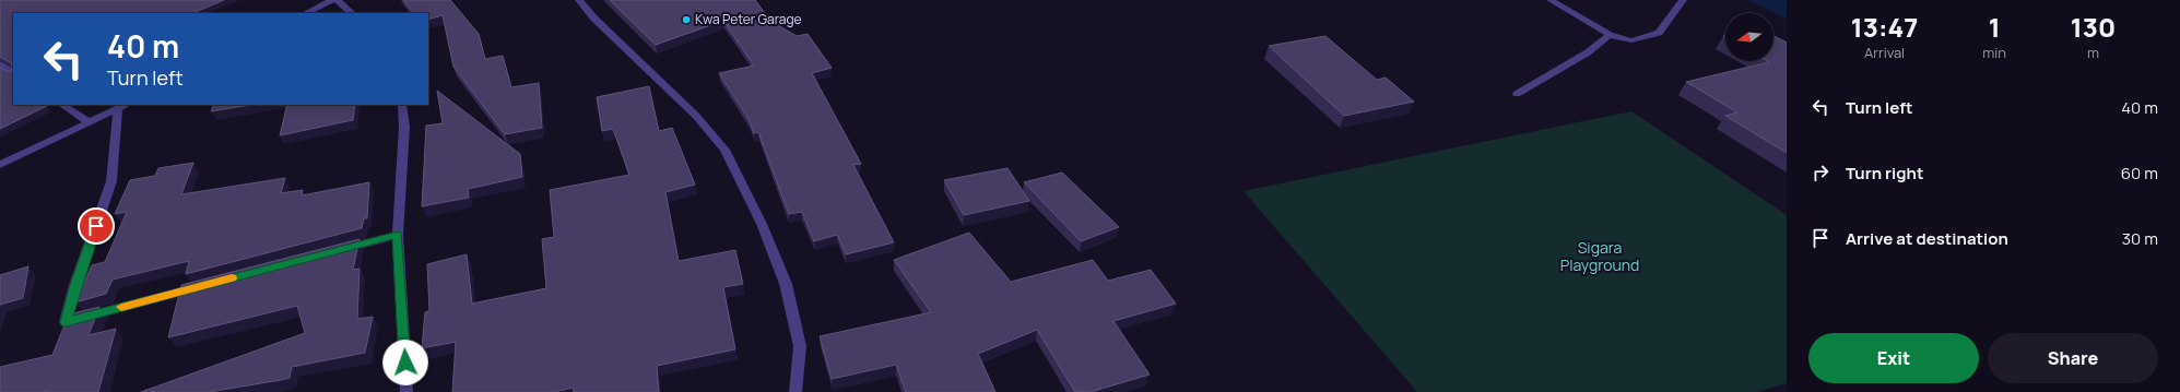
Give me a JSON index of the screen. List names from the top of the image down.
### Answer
{
  "parks": ["Sigara Playground"],
  "places": ["Kwa Peter Garage"],
  "north": "left",
  "page": {
    "eta": [
      "13:47",
      "Arrival",
      "1",
      "min",
      "130",
      "m"
    ],
    "turn": ["40 m", "Turn left"],
    "list": [
      {
        "name": "Turn left",
        "value": "40 m"
      },
      {
        "name": "Turn right",
        "value": "60 m"
      },
      {
        "name": "Arrive at destination",
        "value": "30 m"
      }
    ],
    "buttons": ["Exit", "Share"]
  }
}
